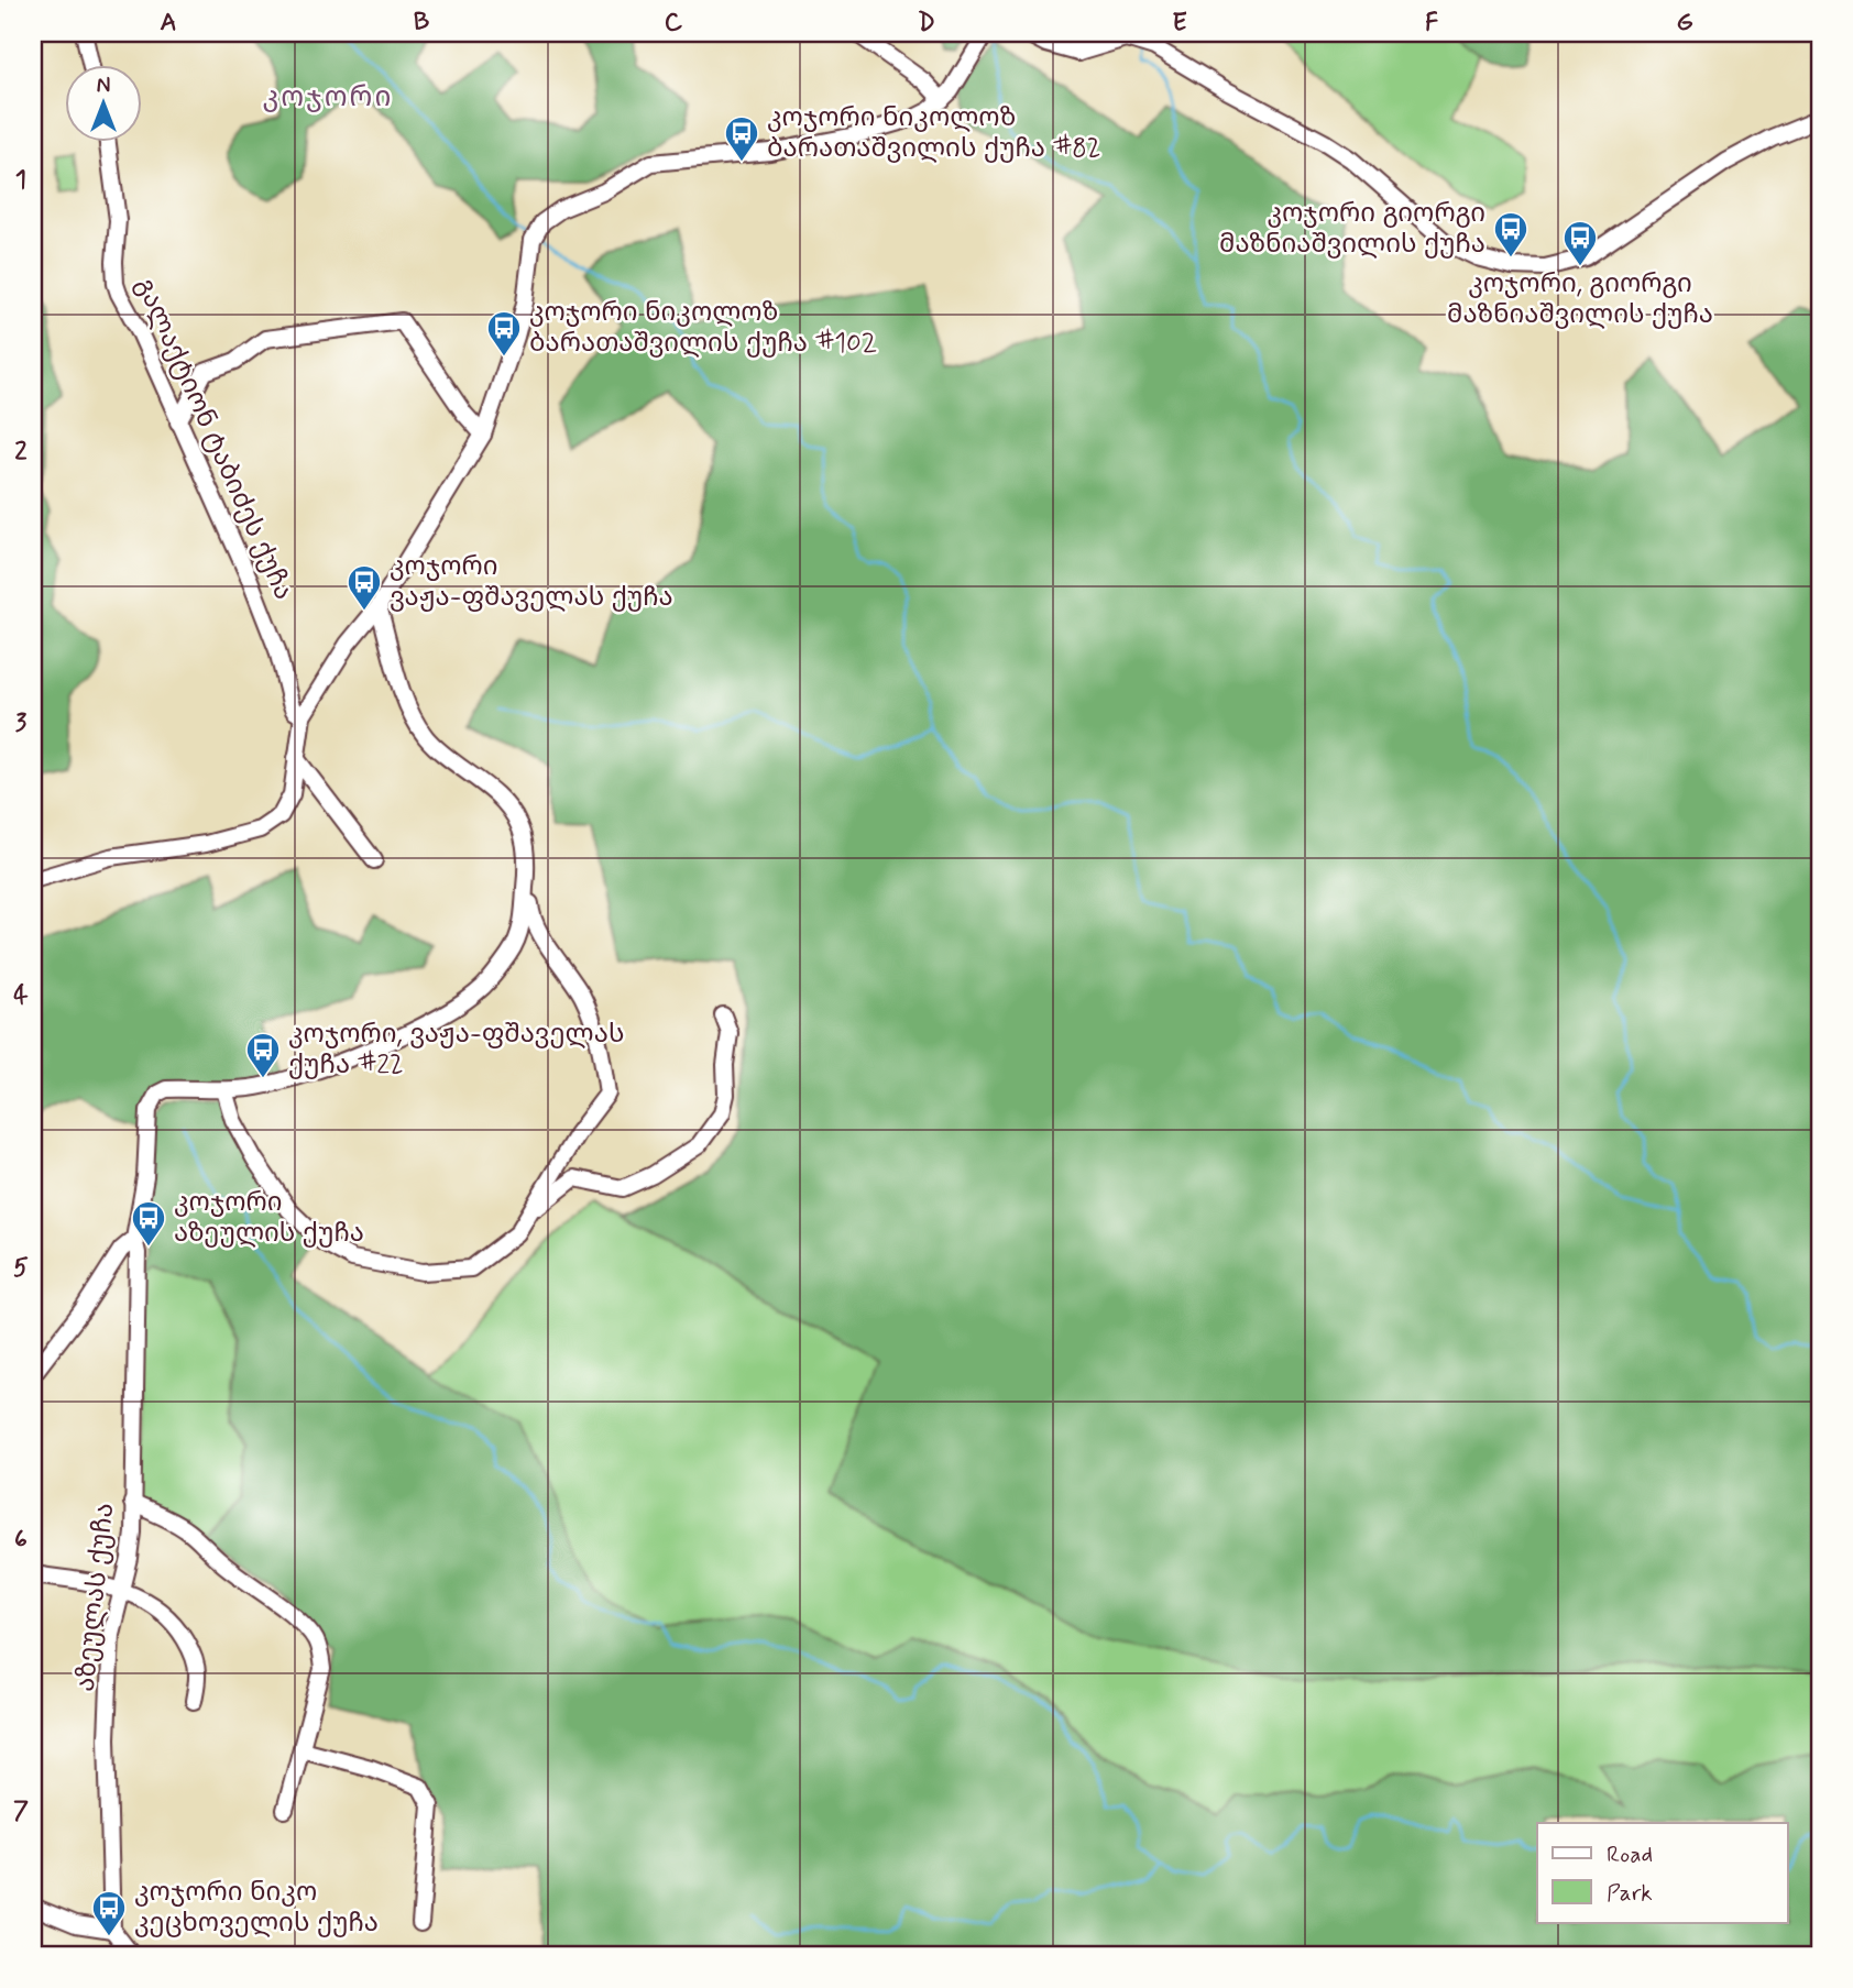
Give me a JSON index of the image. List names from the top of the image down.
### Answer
{
  "streets": {
    "street": ["გალაქტიონ ტაბიძეს ქუჩა", "აზეულას ქუჩა"]
  },
  "districts": ["კოჯორი"],
  "places": {
    "bus stop": [
      "კოჯორი ნიკოლოზ ბარათაშვილის ქუჩა #82",
      "კოჯორი გიორგი მაზნიაშვილის ქუჩა",
      "კოჯორი, გიორგი მაზნიაშვილის ქუჩა",
      "კოჯორი ნიკოლოზ ბარათაშვილის ქუჩა #102",
      "კოჯორი ვაჟა-ფშაველას ქუჩა",
      "კოჯორი, ვაჟა-ფშაველას ქუჩა #22",
      "კოჯორი აზეულის ქუჩა",
      "კოჯორი ნიკო კეცხოველის ქუჩა"
    ]
  },
  "legend": ["Road", "Park"],
  "north": "top",
  "grid": {
    "columns": [
      "A",
      "B",
      "C",
      "D",
      "E",
      "F",
      "G"
    ],
    "rows": [
      "1",
      "2",
      "3",
      "4",
      "5",
      "6",
      "7"
    ]
  }
}
